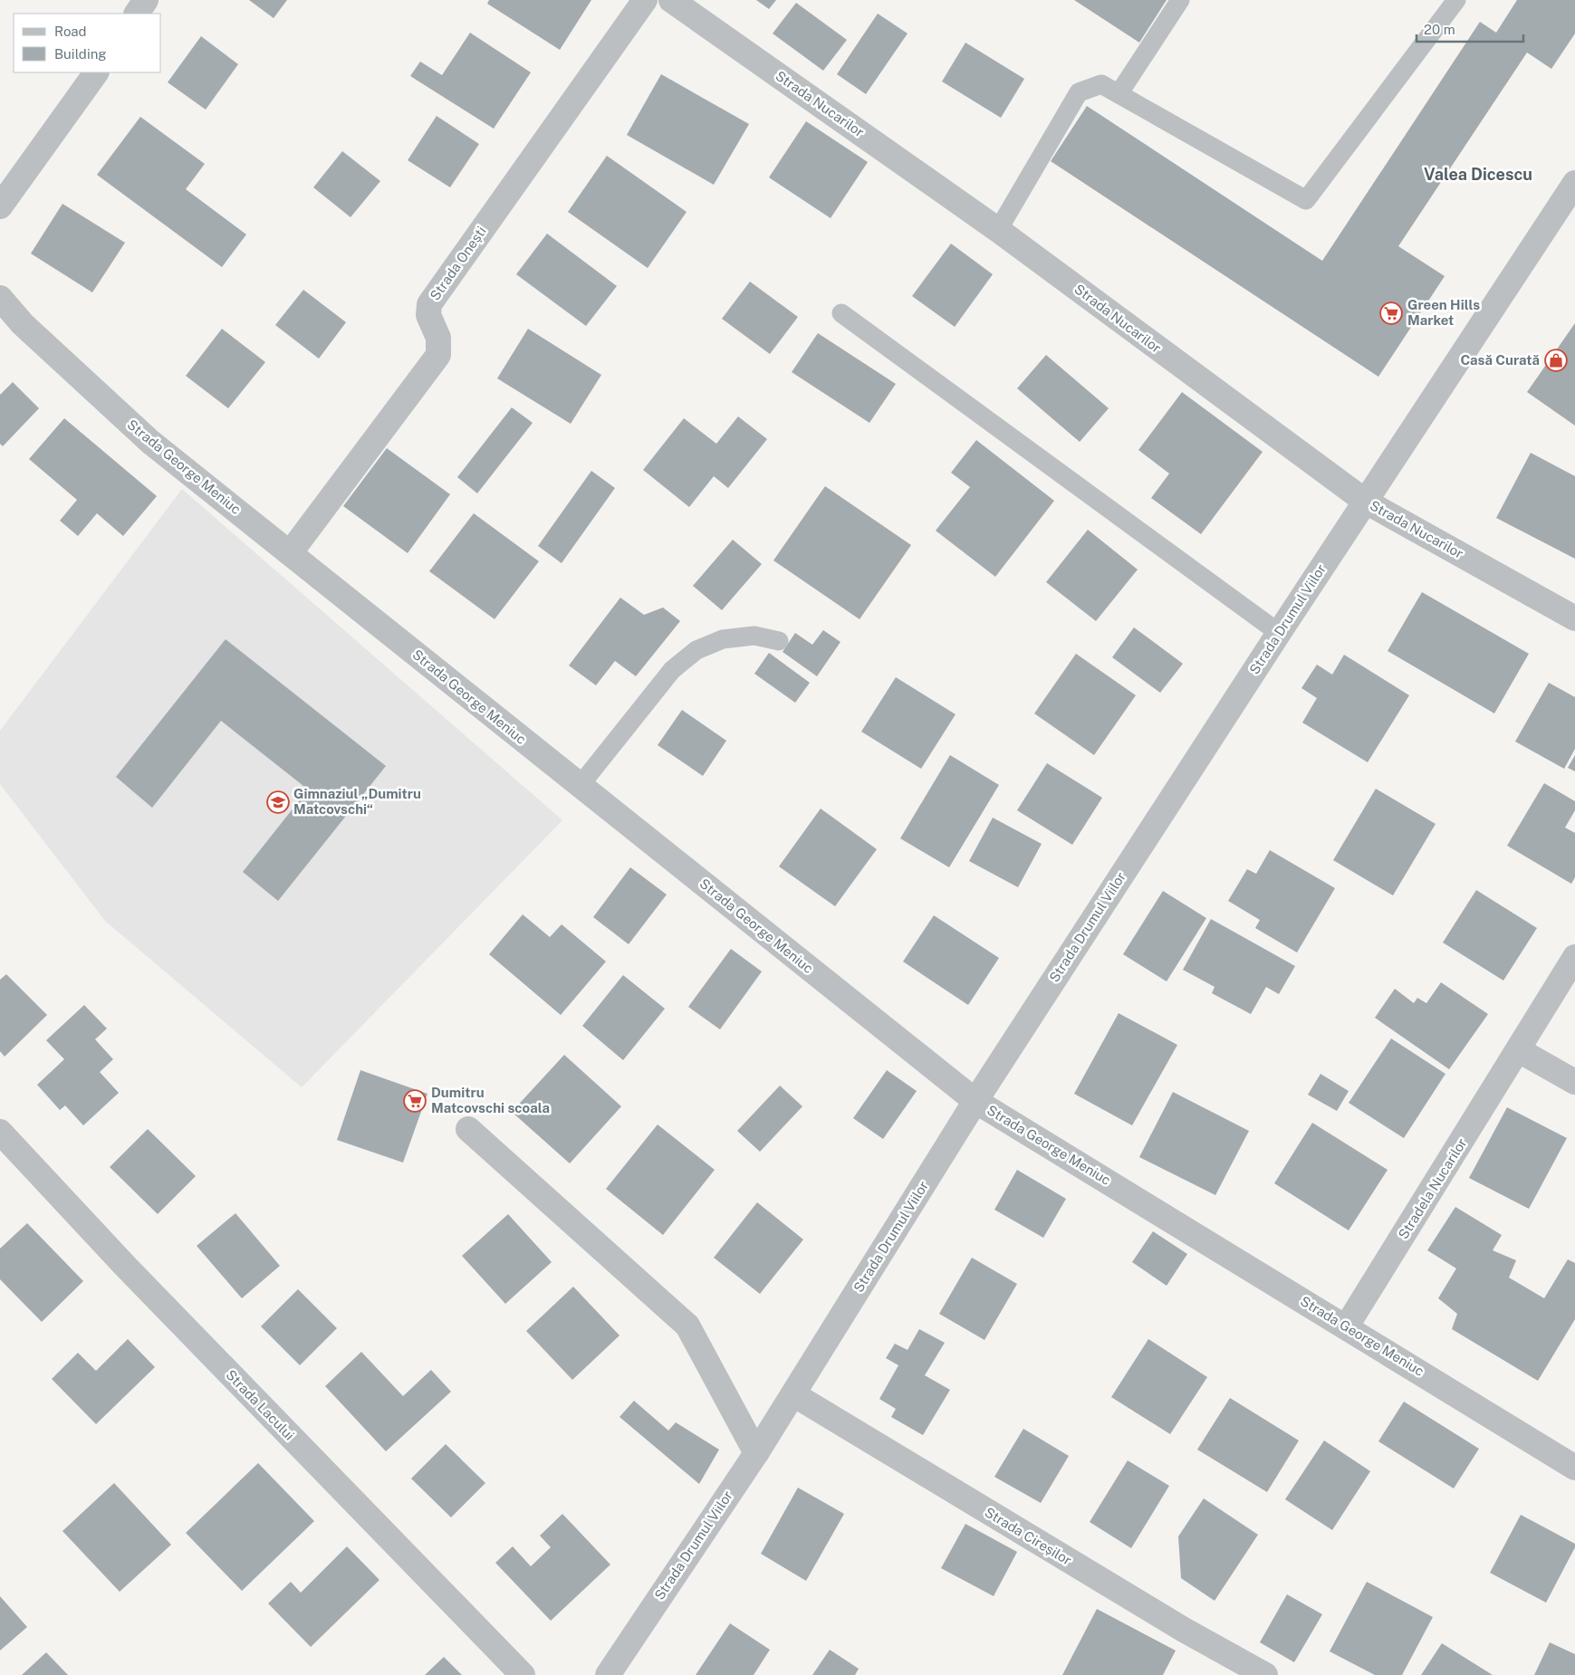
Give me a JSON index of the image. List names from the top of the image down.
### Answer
{
  "streets": {
    "street": [
      "Strada Nucarilor",
      "Strada Onești",
      "Strada George Meniuc",
      "Strada Drumul Viilor",
      "Stradela Nucarilor",
      "Strada Lacului",
      "Strada Cireșilor"
    ]
  },
  "crossings": [
    ["Strada Nucarilor", "Strada Drumul Viilor"],
    ["Strada Onești", "Strada George Meniuc"],
    ["Strada George Meniuc", "Strada Drumul Viilor"],
    ["Strada George Meniuc", "Stradela Nucarilor"],
    ["Strada Drumul Viilor", "Strada Cireșilor"]
  ],
  "districts": ["Valea Dicescu"],
  "places": {
    "supermarket": ["Green Hills Market", "Dumitru Matcovschi scoala"],
    "shop": ["Casă Curată"],
    "school or university": ["Gimnaziul „Dumitru Matcovschi“"]
  },
  "legend": ["Road", "Building"],
  "scale_bar": "20 m"
}
